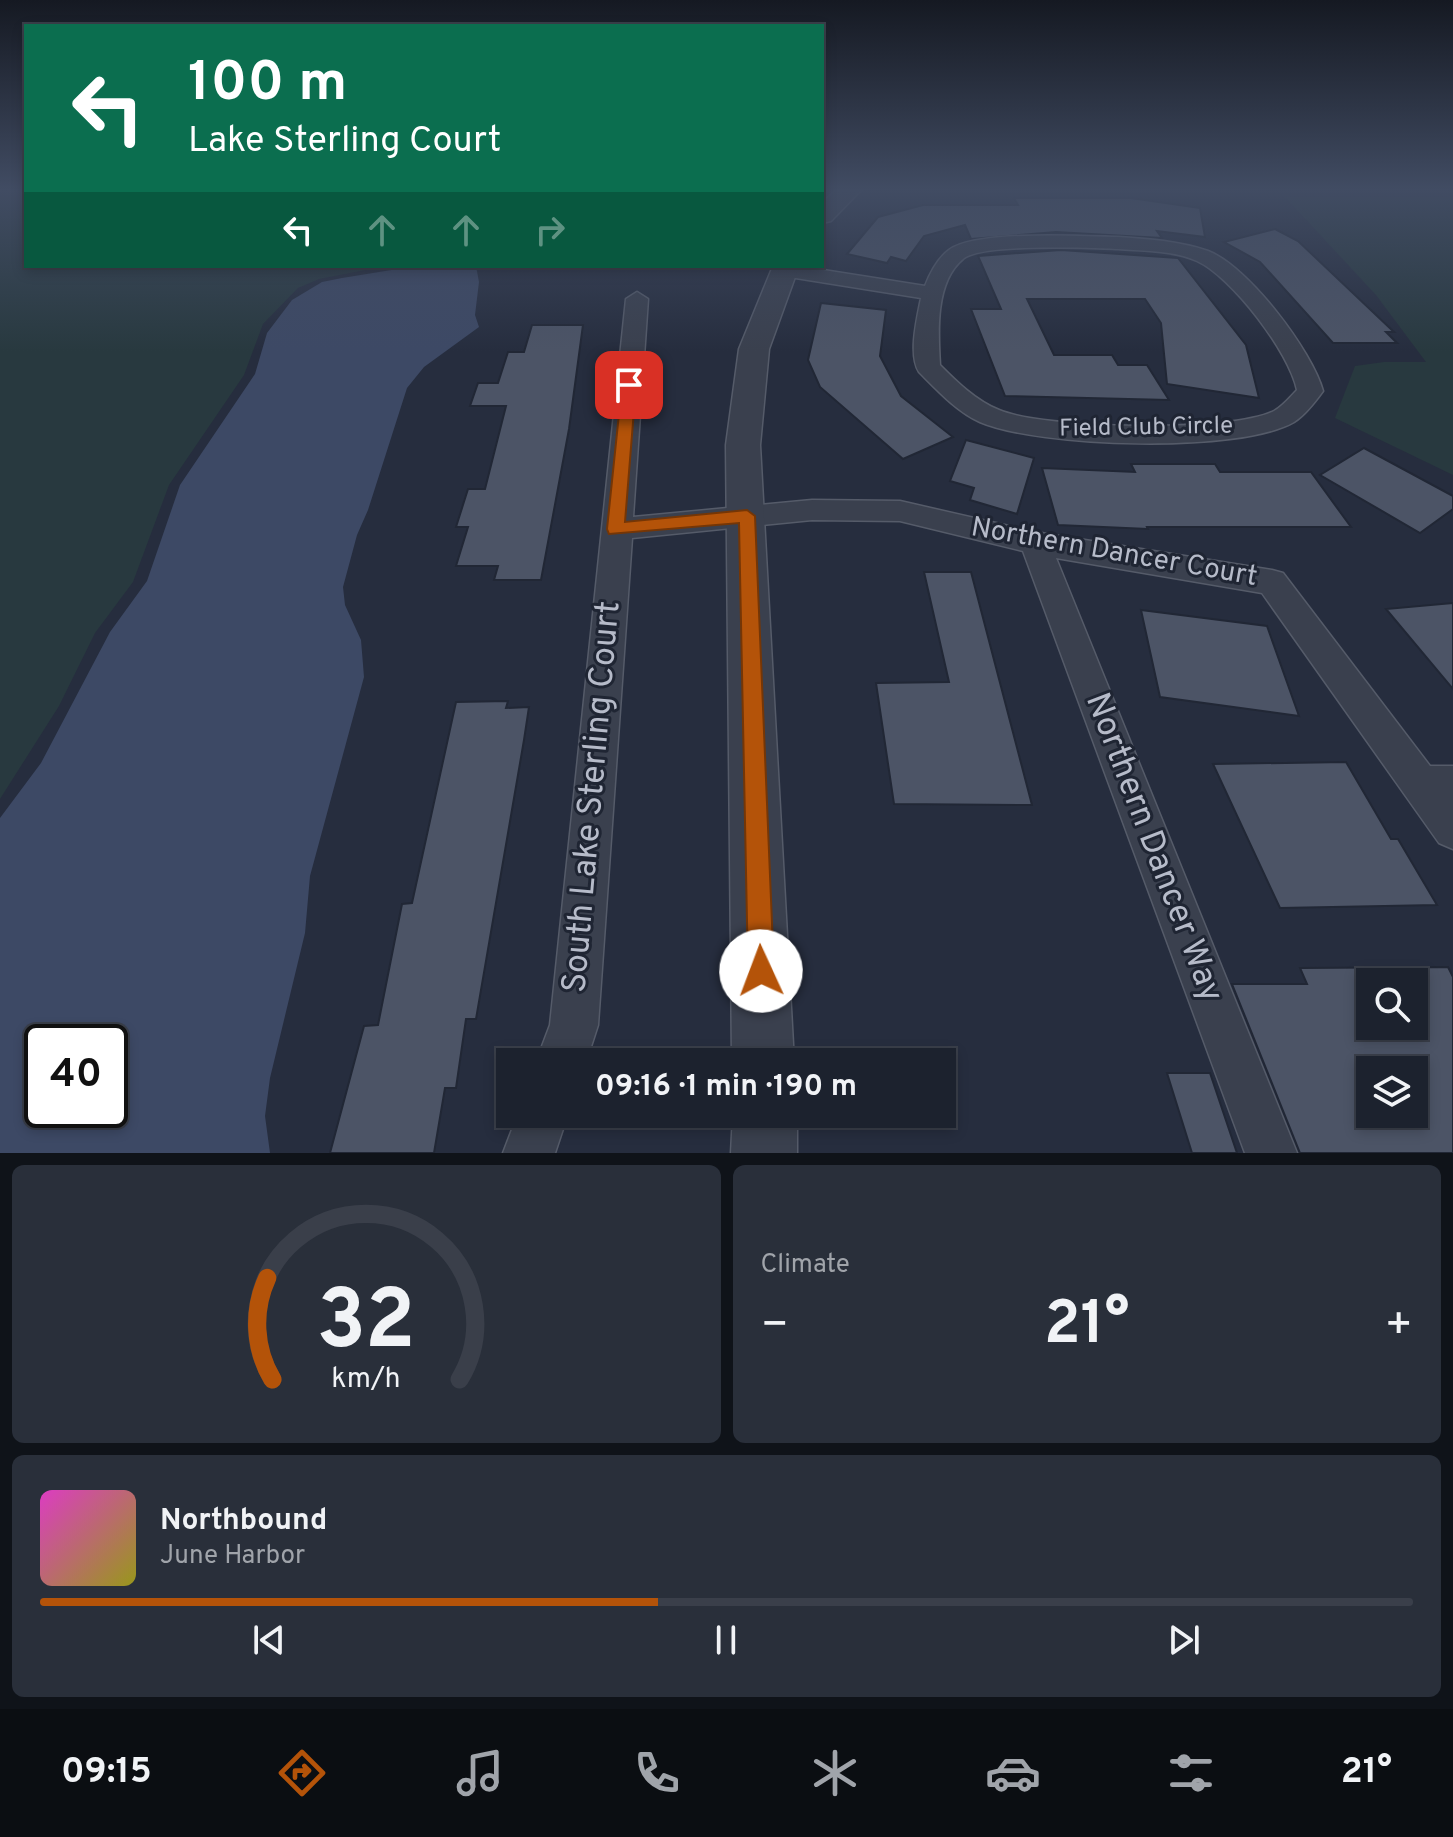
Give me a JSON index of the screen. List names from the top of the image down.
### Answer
{
  "streets": {
    "street": [
      "Field Club Circle",
      "Northern Dancer Court",
      "South Lake Sterling Court",
      "Northern Dancer Way"
    ]
  },
  "crossings": [
    ["Northern Dancer Court", "South Lake Sterling Court"],
    ["Northern Dancer Court", "Northern Dancer Way"]
  ],
  "page": {
    "turn": ["100 m", "Lake Sterling Court"],
    "limit": "40",
    "trip": "09:16 · 1 min · 190 m",
    "tile": "Climate",
    "heat": ["−", "21°", "+"],
    "song": ["Northbound", "June Harbor"],
    "tabs": ["09:15", "21°"],
    "gauge": ["32", "km/h"]
  }
}
